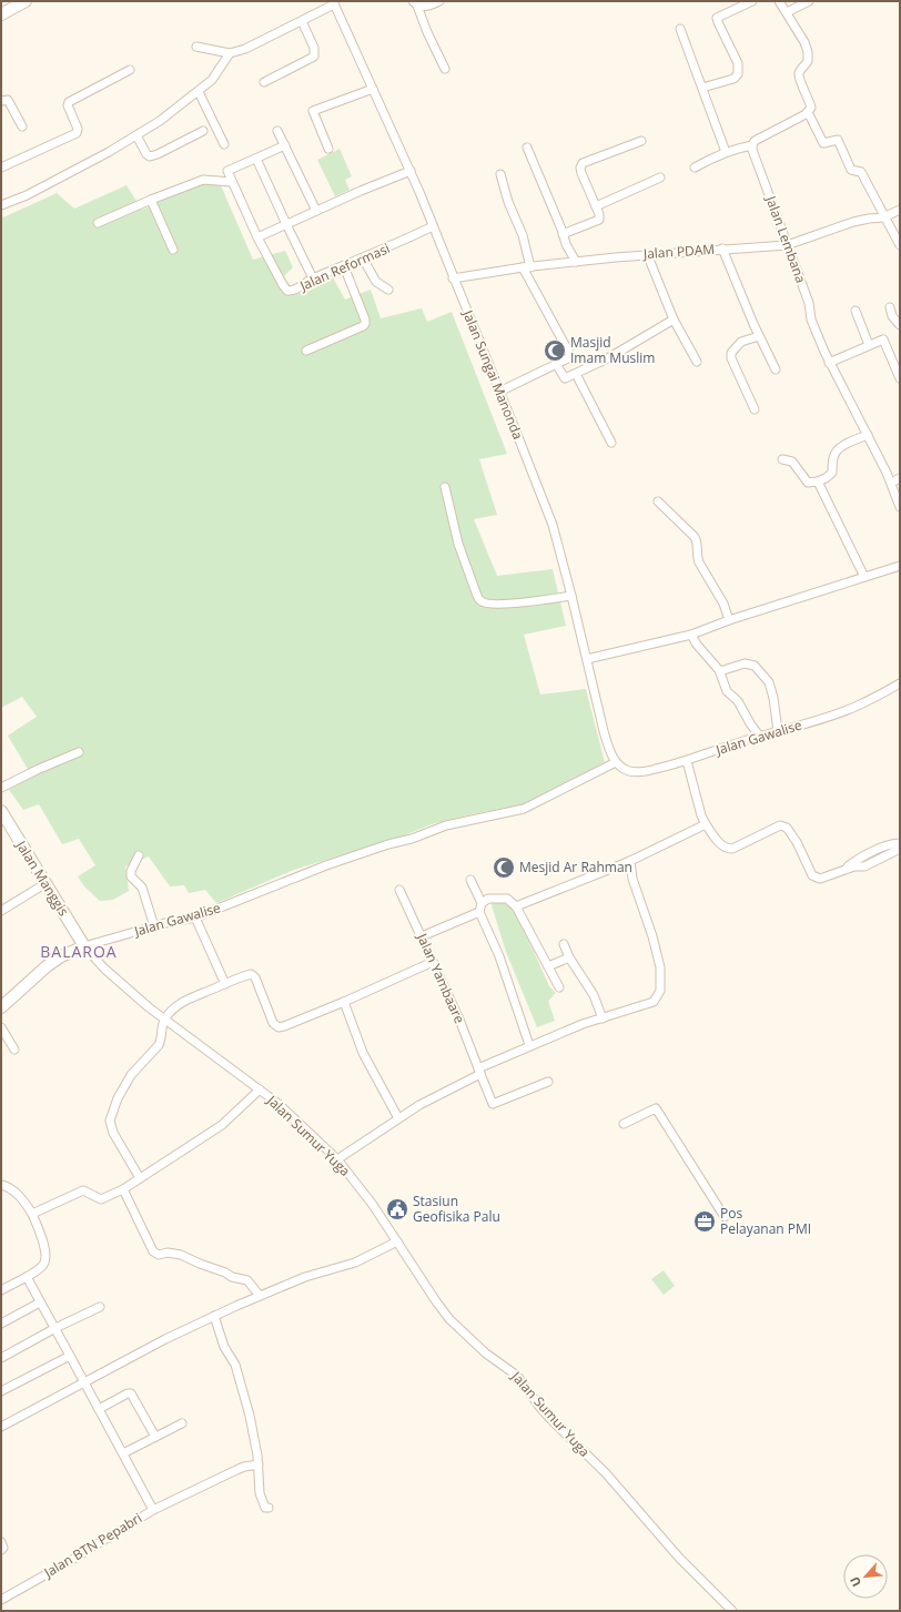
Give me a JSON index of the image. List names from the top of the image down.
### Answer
{
  "streets": {
    "street": [
      "Jalan Lembana",
      "Jalan PDAM",
      "Jalan Reformasi",
      "Jalan Sungai Manonda",
      "Jalan Gawalise",
      "Jalan Manggis",
      "Jalan Yambaare",
      "Jalan Sumur Yuga",
      "Jalan BTN Pepabri"
    ]
  },
  "crossings": [
    ["Jalan Lembana", "Jalan PDAM"],
    ["Jalan PDAM", "Jalan Sungai Manonda"],
    ["Jalan Reformasi", "Jalan Sungai Manonda"],
    ["Jalan Sungai Manonda", "Jalan Gawalise"],
    ["Jalan Gawalise", "Jalan Manggis"],
    ["Jalan Gawalise", "Jalan Sumur Yuga"],
    ["Jalan Manggis", "Jalan Sumur Yuga"]
  ],
  "districts": ["BALAROA"],
  "places": {
    "mosque": ["Masjid Imam Muslim", "Mesjid Ar Rahman"],
    "public building": ["Stasiun Geofisika Palu"],
    "office": ["Pos Pelayanan PMI"]
  },
  "north": "bottom left"
}
